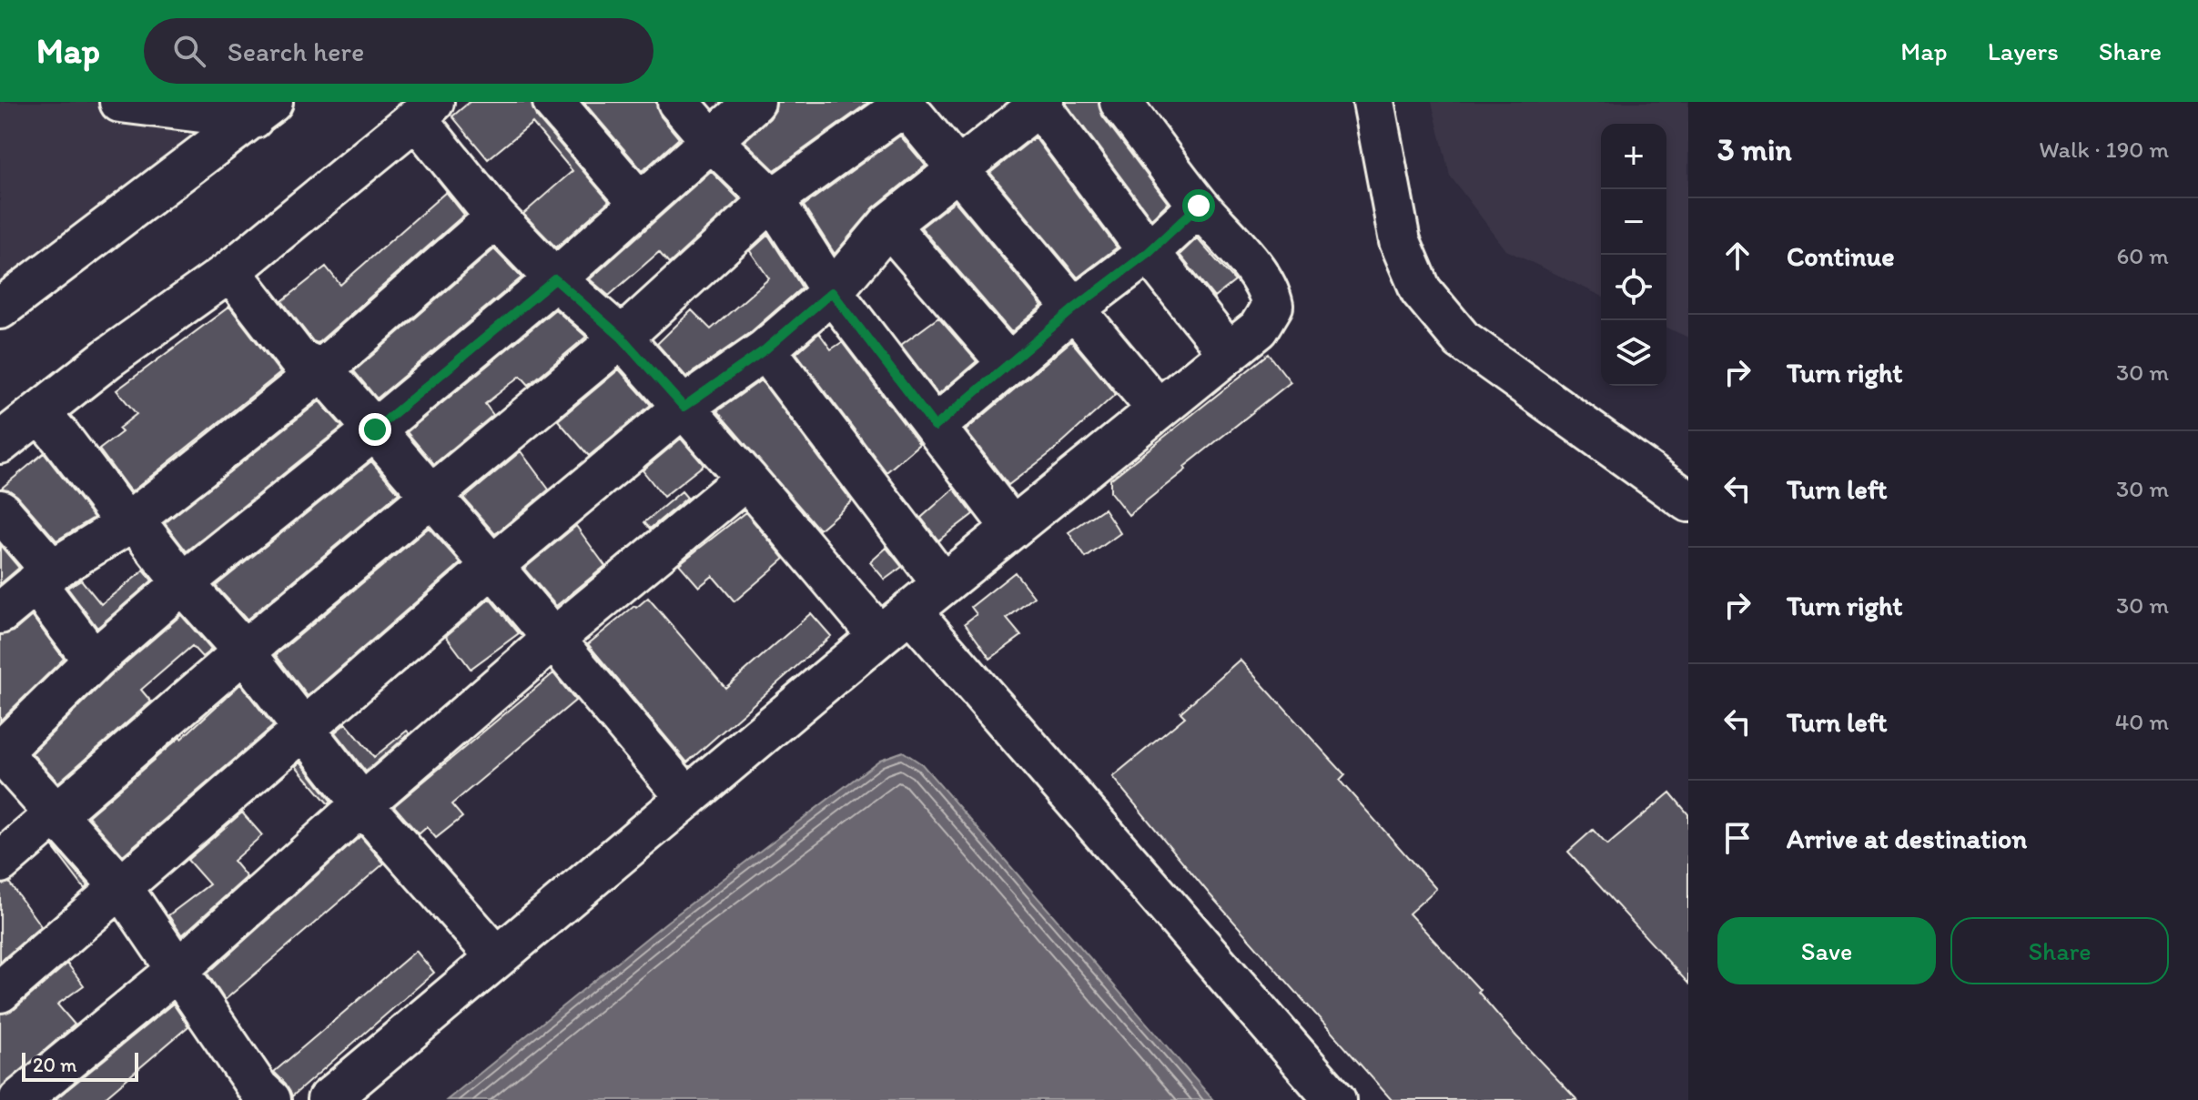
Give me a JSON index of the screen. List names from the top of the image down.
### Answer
{
  "scale_bar": "20 m",
  "page": {
    "header": "Map",
    "search": "Search here",
    "nav": ["Map", "Layers", "Share"],
    "heading": ["3 min", "Walk · 190 m"],
    "map_buttons": ["+", "−"],
    "list": [
      ["Continue", "60 m"],
      ["Turn right", "30 m"],
      ["Turn left", "30 m"],
      ["Turn right", "30 m"],
      ["Turn left", "40 m"],
      "Arrive at destination"
    ],
    "buttons": ["Save", "Share"],
    "scale": "20 m"
  }
}
